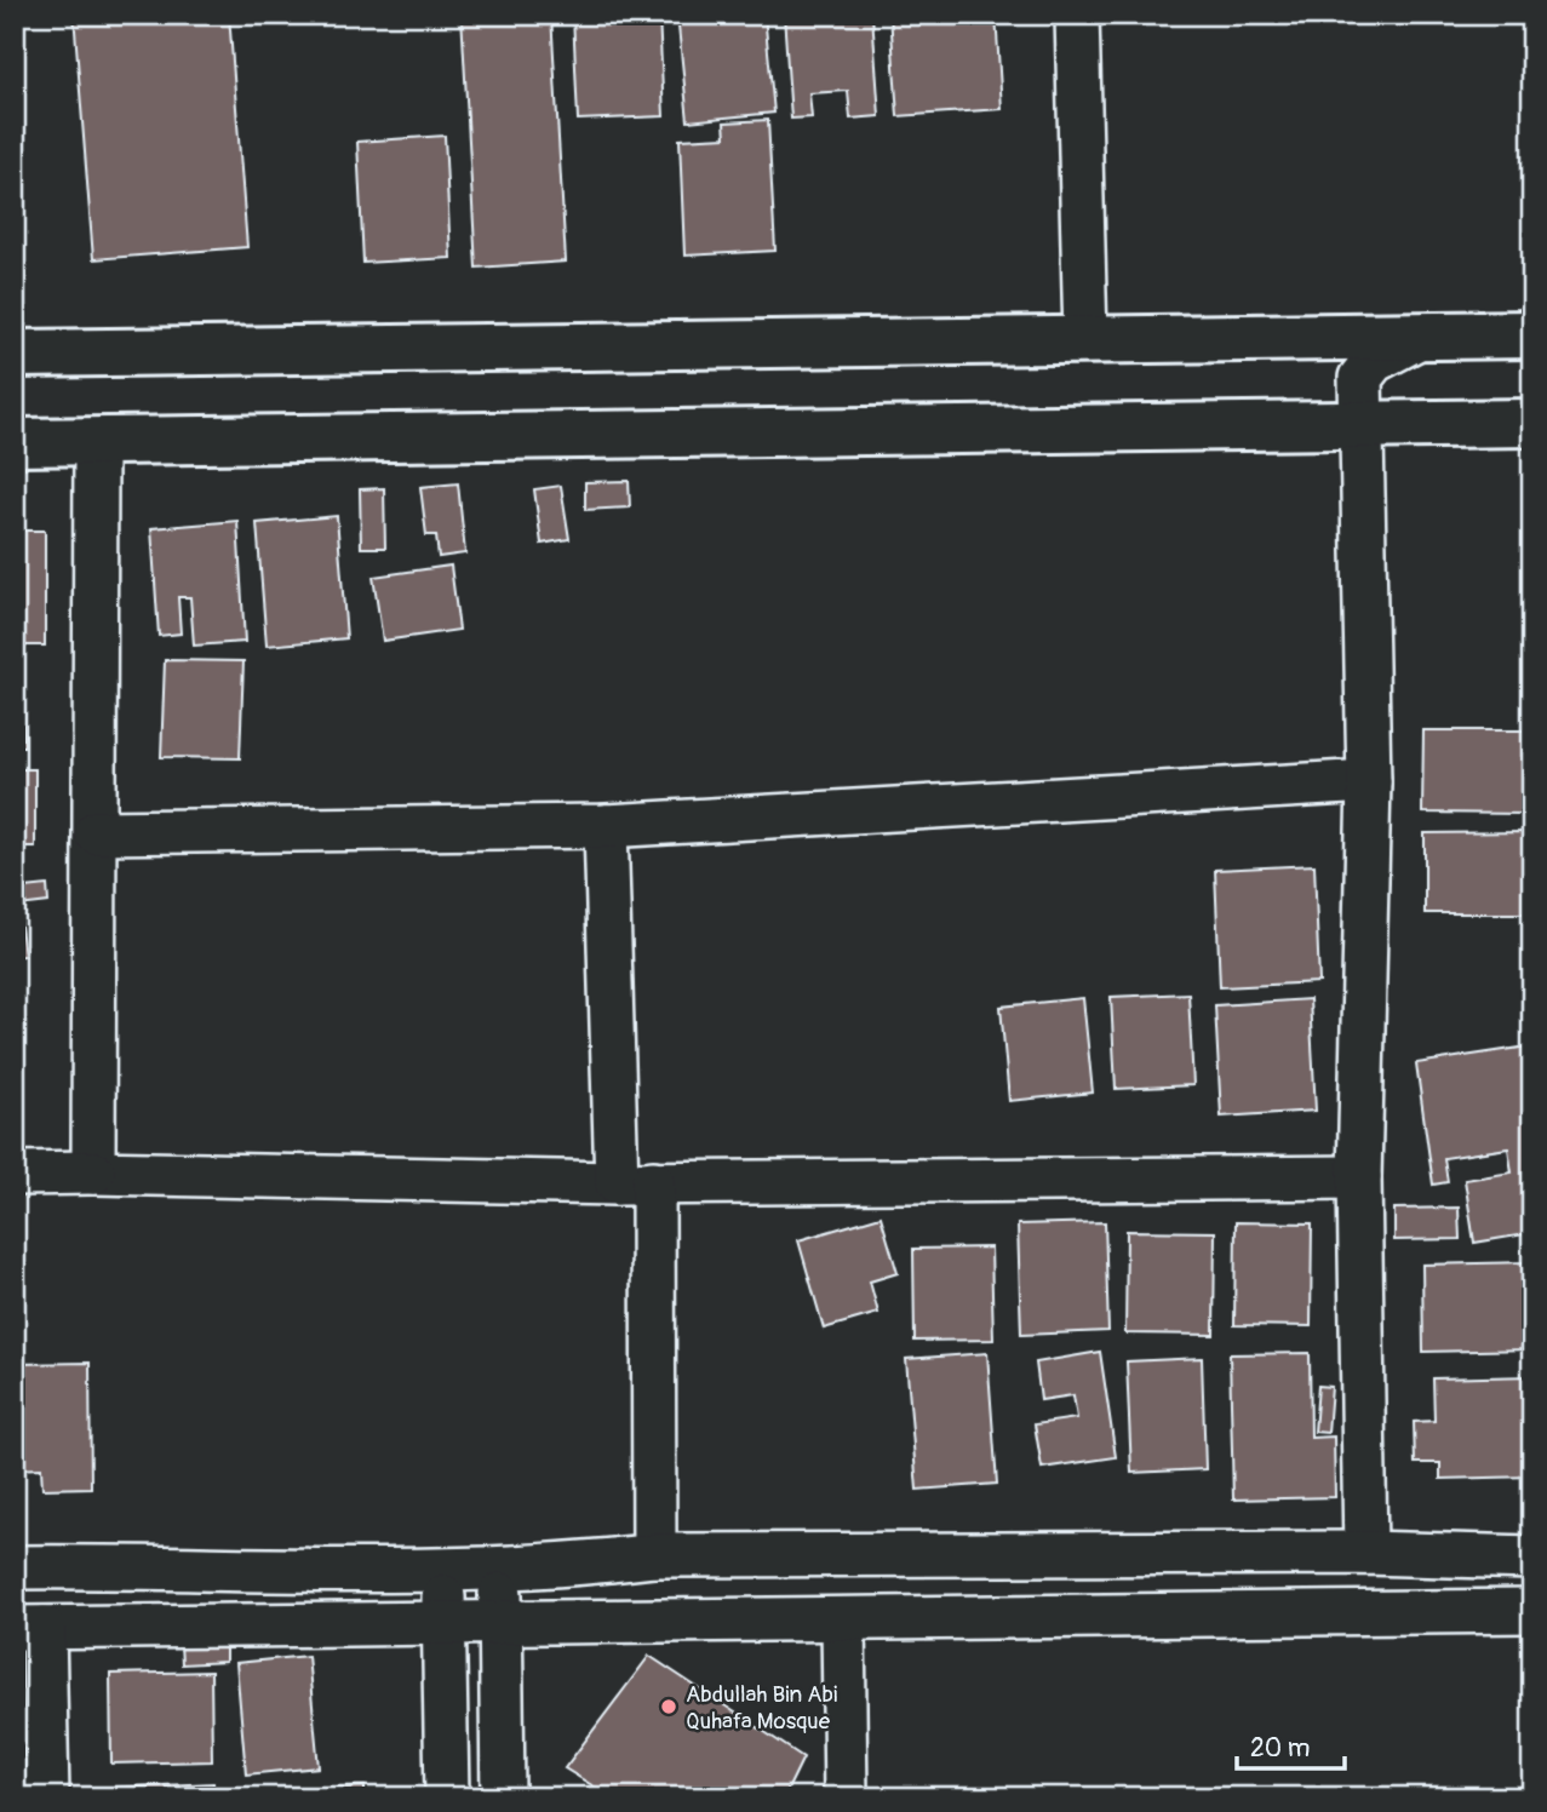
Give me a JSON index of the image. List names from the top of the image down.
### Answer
{
  "places": ["Abdullah Bin Abi Quhafa Mosque"],
  "scale_bar": "20 m"
}
